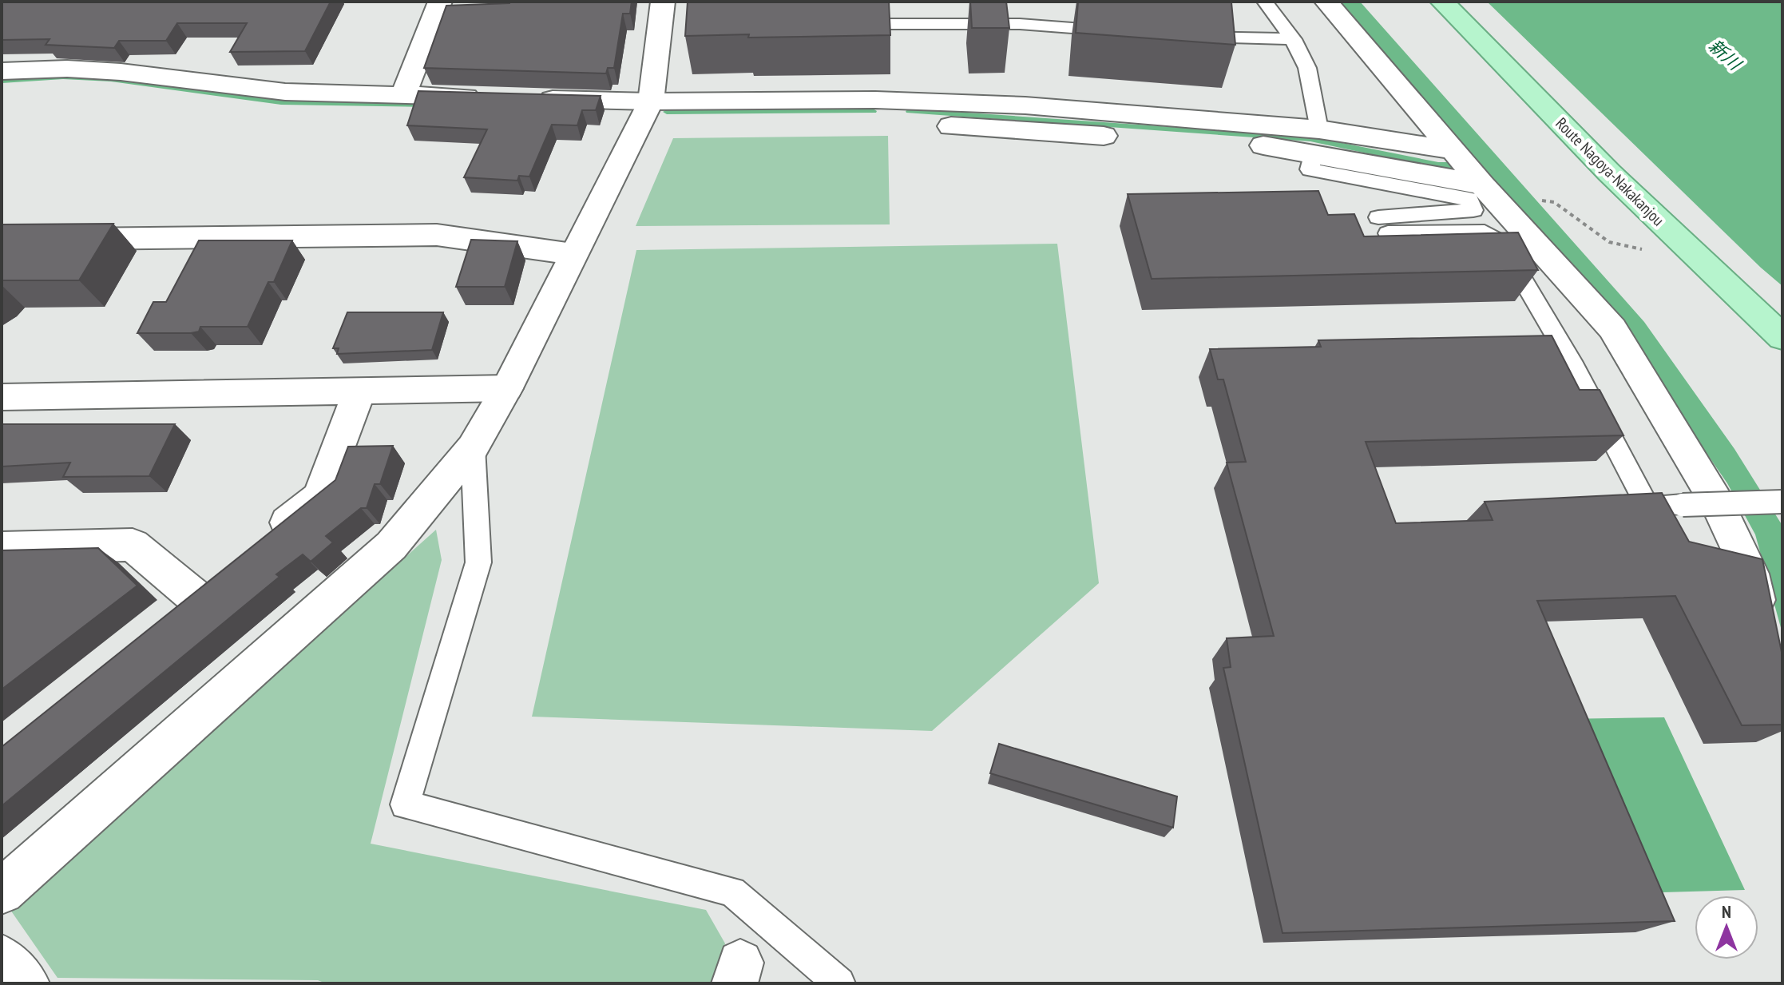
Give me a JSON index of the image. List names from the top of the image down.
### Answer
{
  "streets": {
    "main road": ["Route Nagoya-Nakakanjou"]
  },
  "water": ["新川"],
  "north": "top"
}
